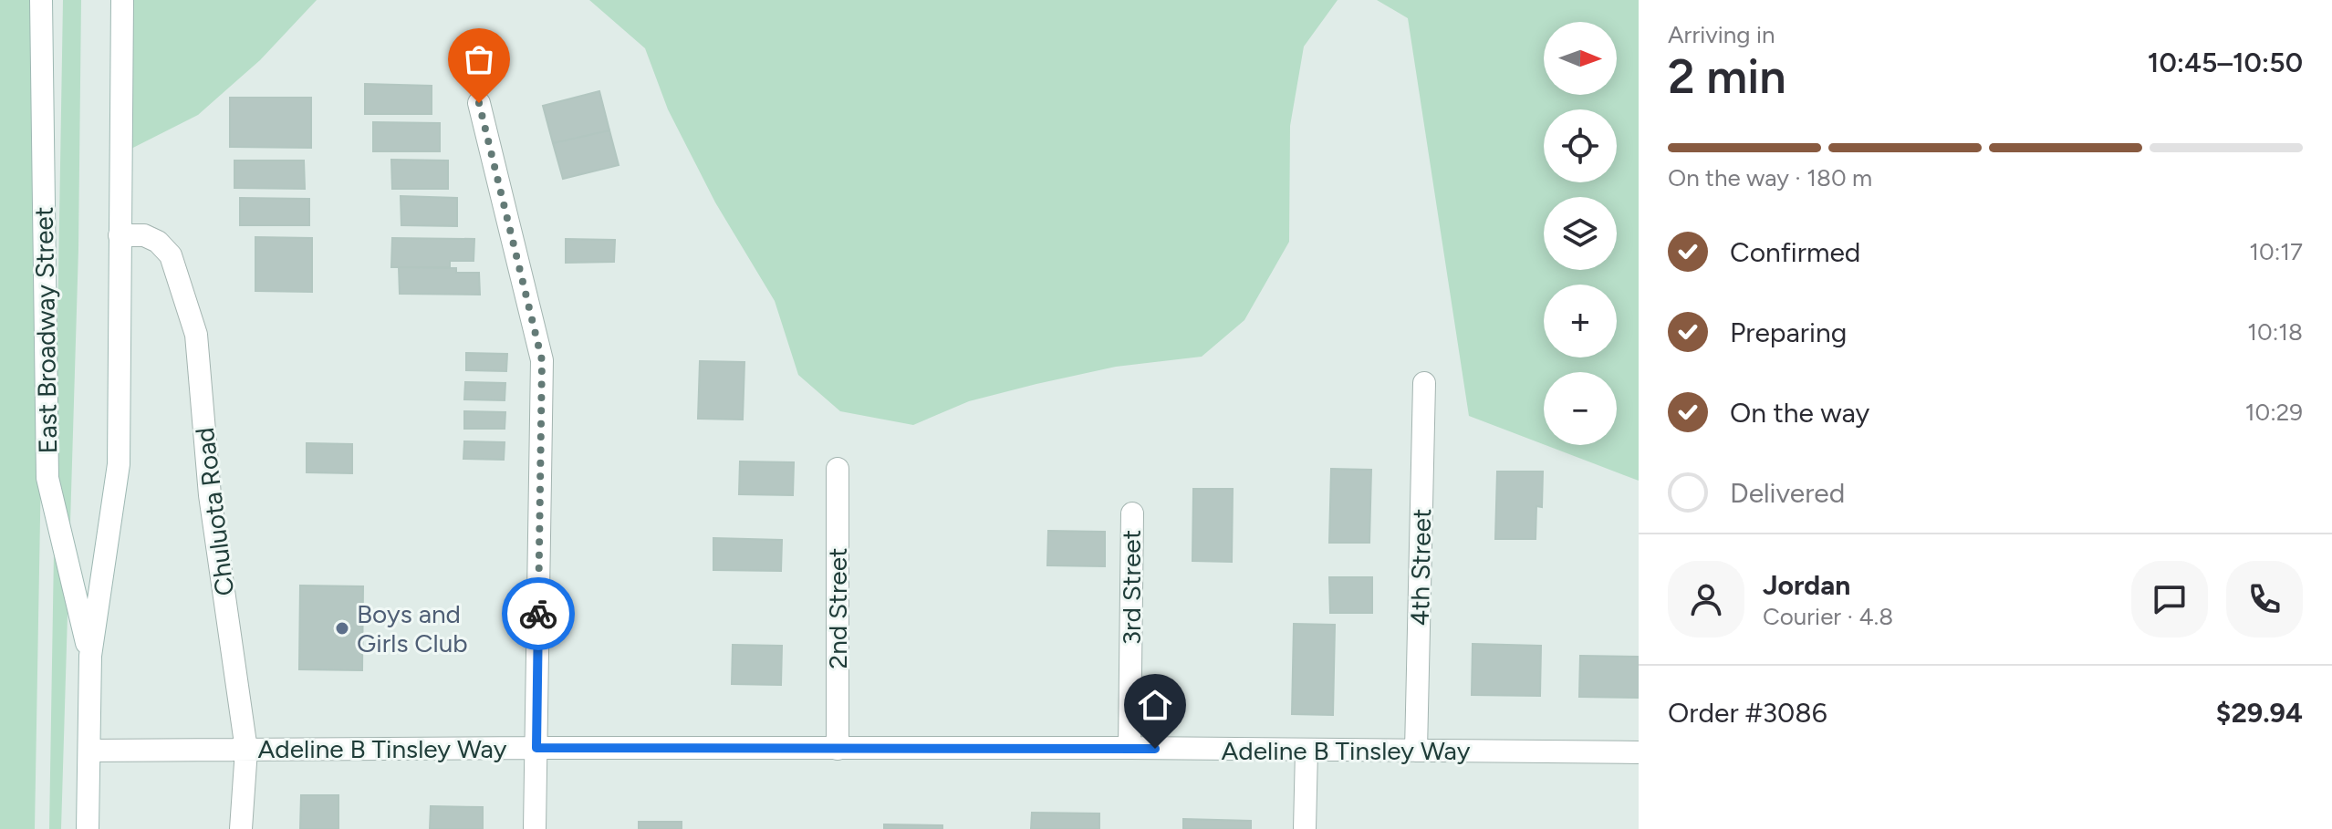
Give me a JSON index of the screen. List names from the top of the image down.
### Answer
{
  "streets": {
    "street": [
      "East Broadway Street",
      "Chuluota Road",
      "4th Street",
      "3rd Street",
      "2nd Street",
      "Adeline B Tinsley Way"
    ]
  },
  "crossings": [
    ["East Broadway Street", "Chuluota Road"],
    ["East Broadway Street", "Adeline B Tinsley Way"],
    ["Chuluota Road", "Adeline B Tinsley Way"],
    ["4th Street", "Adeline B Tinsley Way"],
    ["3rd Street", "Adeline B Tinsley Way"],
    ["2nd Street", "Adeline B Tinsley Way"]
  ],
  "places": ["Boys and Girls Club"],
  "north": "right",
  "page": {
    "heading": ["2 min", "Arriving in", "10:45–10:50"],
    "panel": [
      "Jordan",
      "Courier · 4.8",
      "Order #3086",
      "$29.94"
    ],
    "map_buttons": ["+", "−"],
    "bar": "On the way · 180 m",
    "list": [
      ["Confirmed", "10:17"],
      ["Preparing", "10:18"],
      ["On the way", "10:29"],
      "Delivered"
    ]
  }
}
